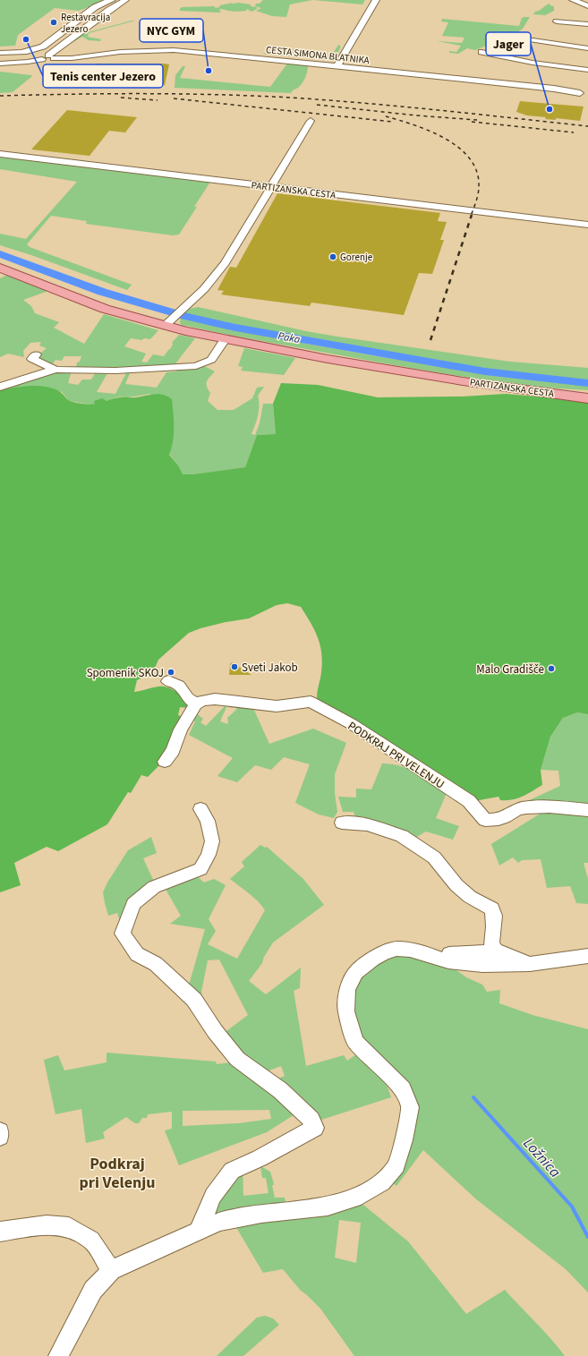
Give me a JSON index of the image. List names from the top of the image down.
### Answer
{
  "streets": {
    "main road": ["PARTIZANSKA CESTA"],
    "street": ["CESTA SIMONA BLATNIKA", "PODKRAJ PRI VELENJU"]
  },
  "districts": ["Podkraj pri Velenju"],
  "water": ["Paka", "Ložnica"],
  "places": [
    "Restavracija Jezero",
    "Tenis center Jezero",
    "NYC GYM",
    "Jager",
    "Gorenje",
    "Sveti Jakob",
    "Malo Gradišče",
    "Spomenik SKOJ"
  ]
}
